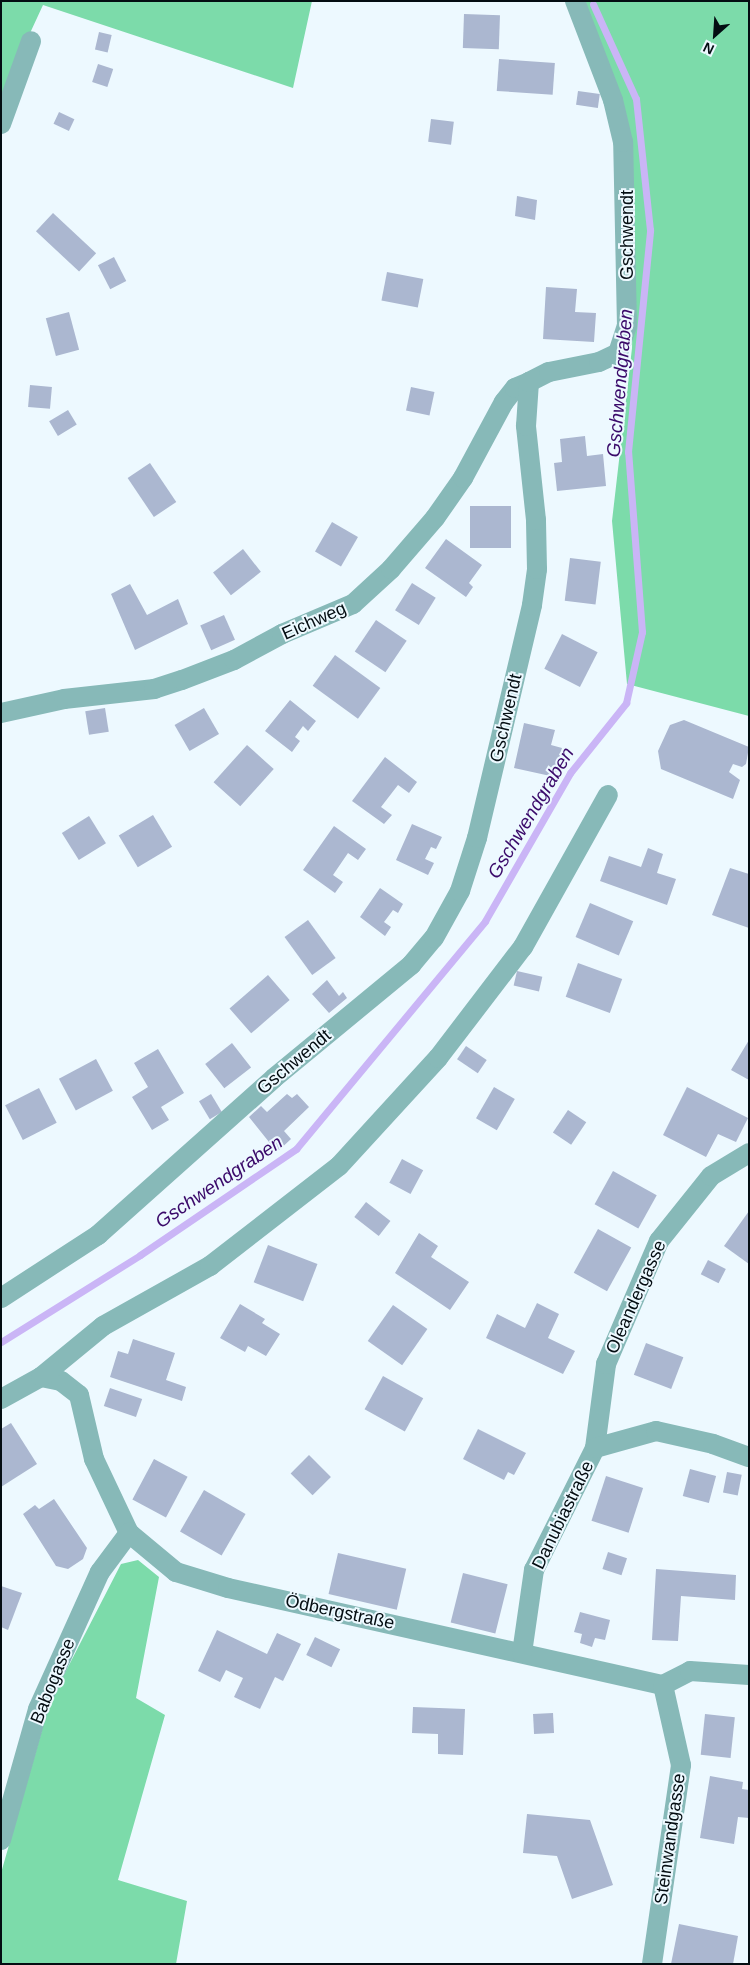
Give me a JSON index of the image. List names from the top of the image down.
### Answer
{
  "streets": {
    "street": [
      "Gschwendt",
      "Eichweg",
      "Oleandergasse",
      "Danubiastraße",
      "Ödbergstraße",
      "Babogasse",
      "Steinwandgasse"
    ]
  },
  "crossings": [
    ["Gschwendt", "Eichweg"],
    ["Oleandergasse", "Danubiastraße"],
    ["Danubiastraße", "Ödbergstraße"],
    ["Ödbergstraße", "Babogasse"],
    ["Ödbergstraße", "Steinwandgasse"]
  ],
  "water": ["Gschwendgraben"],
  "north": "bottom left"
}
